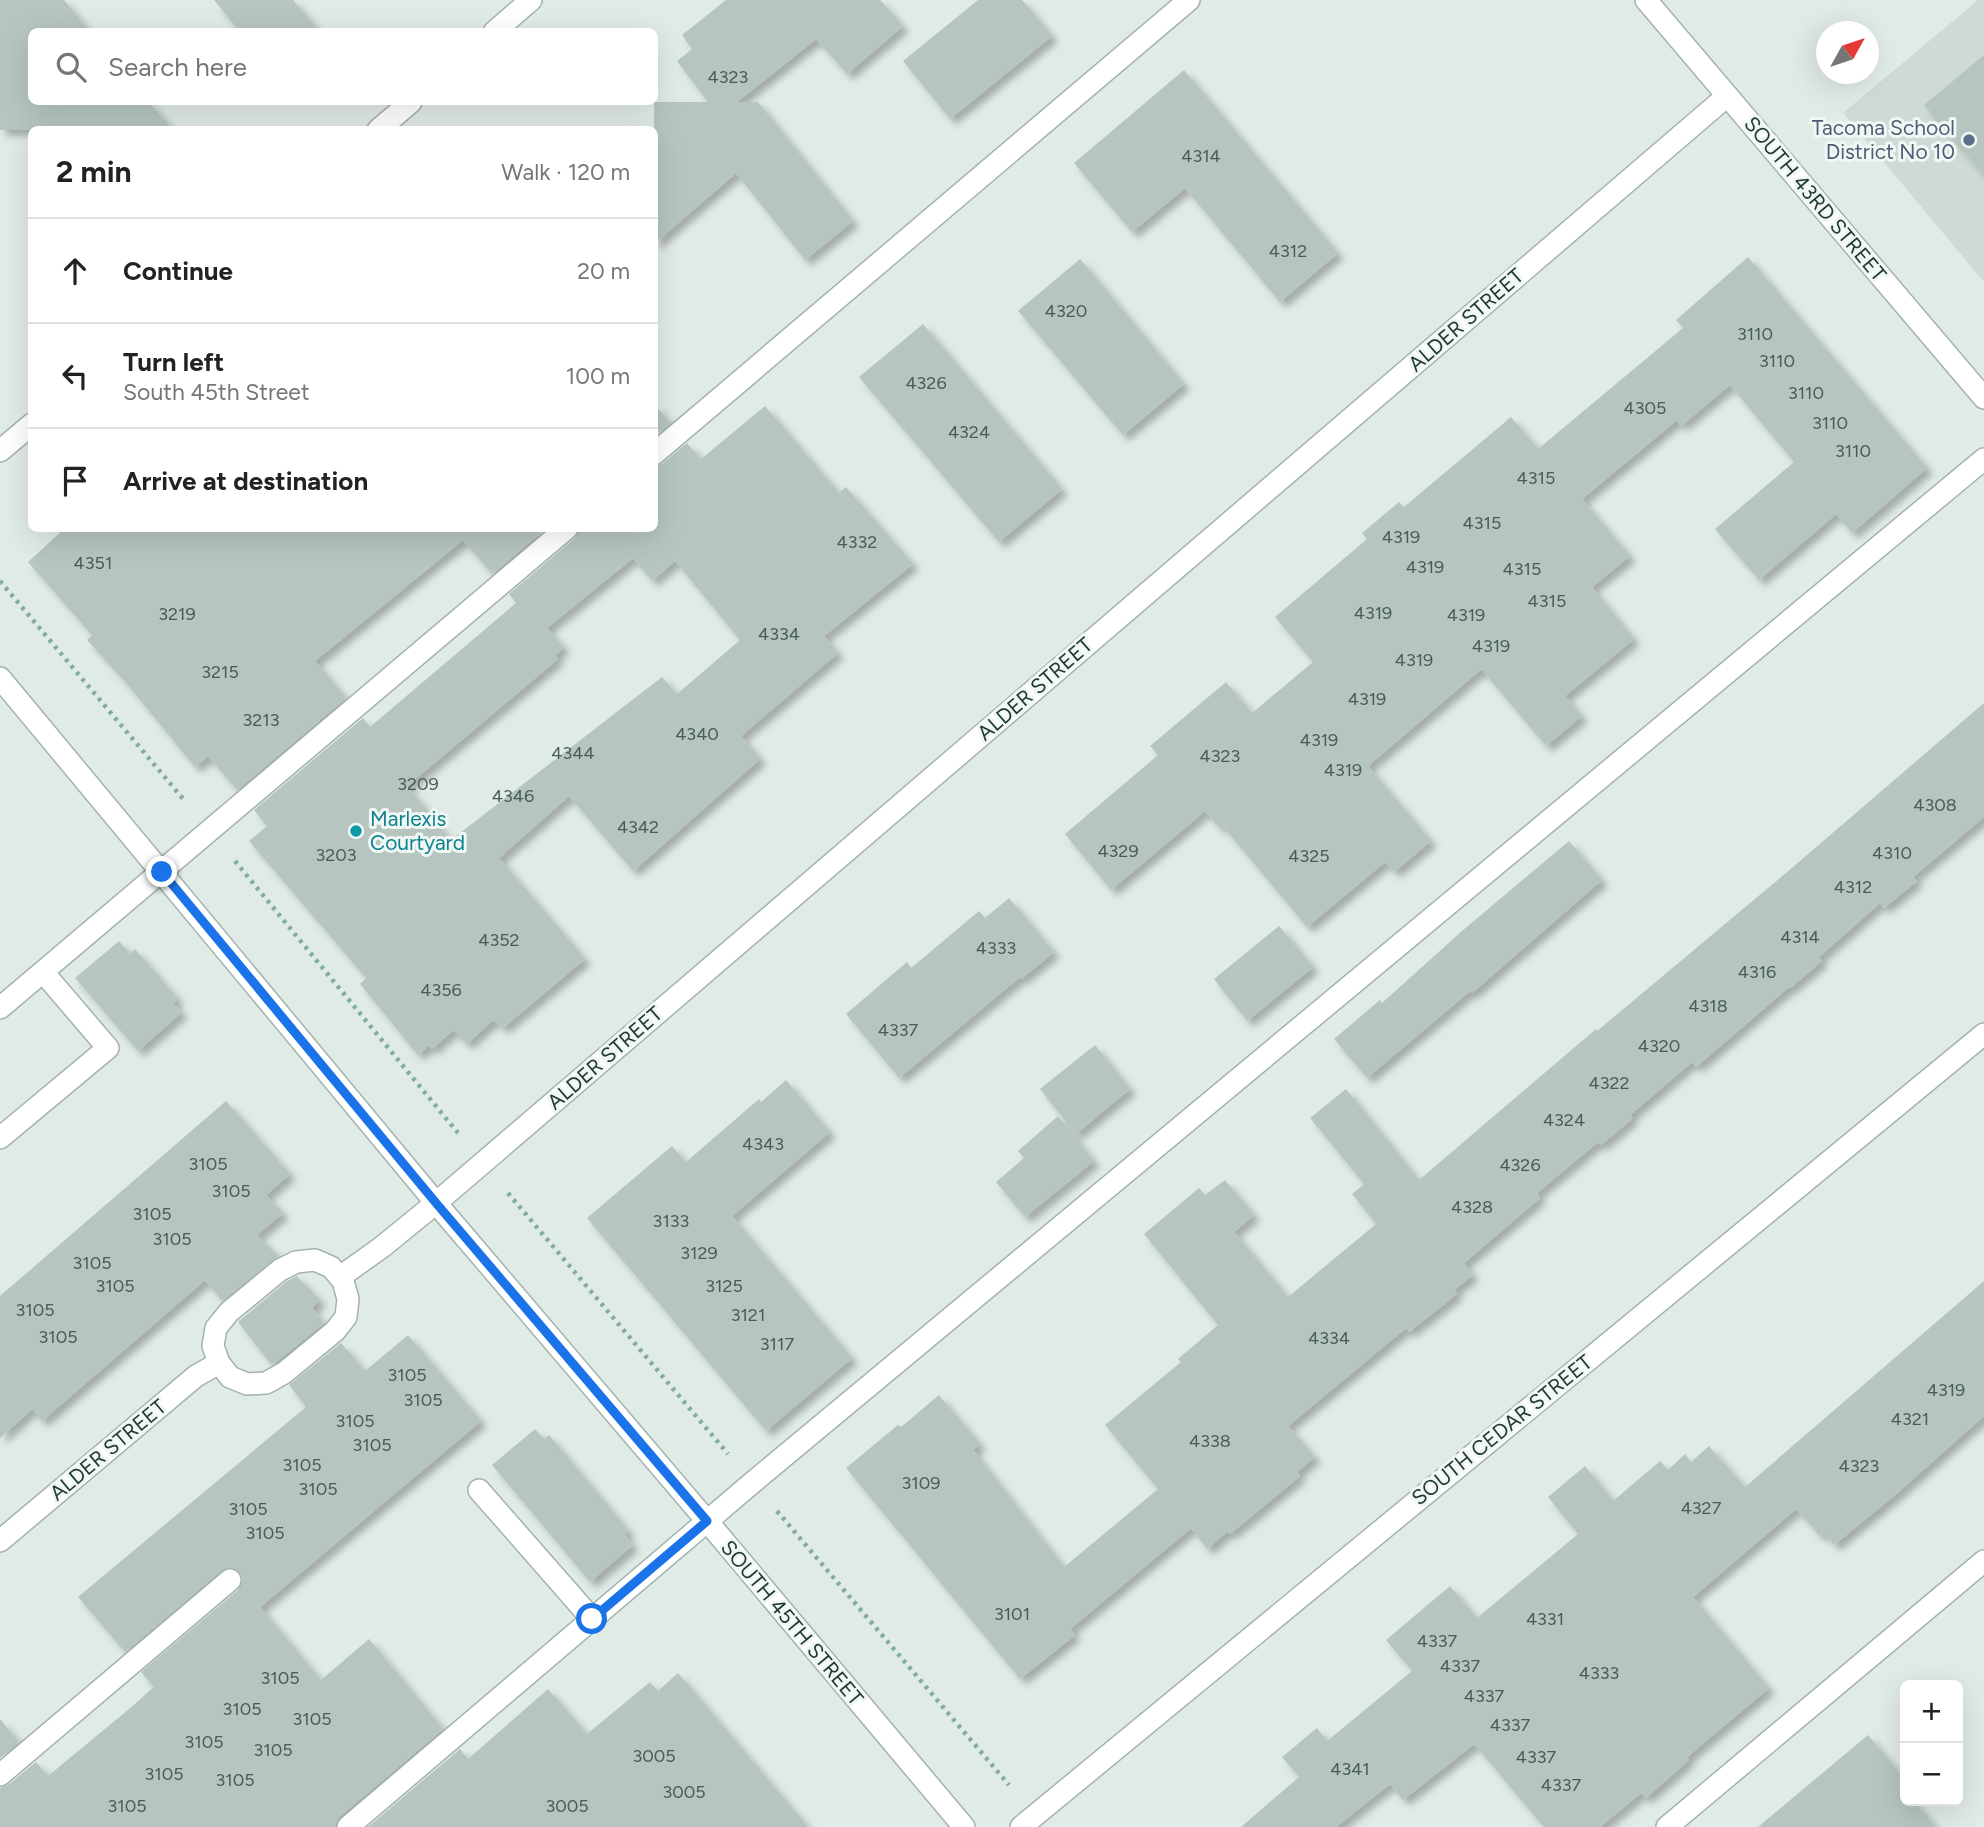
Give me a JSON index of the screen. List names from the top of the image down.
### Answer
{
  "streets": {
    "street": [
      "SOUTH 43RD STREET",
      "ALDER STREET",
      "SOUTH CEDAR STREET",
      "SOUTH 45TH STREET"
    ]
  },
  "crossings": [
    ["SOUTH 43RD STREET", "ALDER STREET"],
    ["ALDER STREET", "SOUTH 45TH STREET"]
  ],
  "places": ["Tacoma School District No 10", "Marlexis Courtyard"],
  "house_numbers": [
    "4323",
    "4314",
    "4312",
    "4320",
    "3110",
    "3110",
    "4326",
    "3110",
    "4305",
    "3110",
    "4324",
    "3110",
    "4315",
    "4315",
    "4319",
    "4332",
    "4351",
    "4319",
    "4315",
    "4315",
    "4319",
    "3219",
    "4319",
    "4334",
    "4319",
    "4319",
    "3215",
    "4319",
    "3213",
    "4340",
    "4319",
    "4344",
    "4323",
    "4319",
    "3209",
    "4346",
    "4308",
    "4342",
    "4329",
    "4310",
    "3203",
    "4325",
    "4312",
    "4314",
    "4352",
    "4333",
    "4316",
    "4356",
    "4318",
    "4337",
    "4320",
    "4322",
    "4324",
    "4343",
    "3105",
    "4326",
    "3105",
    "4328",
    "3105",
    "3133",
    "3105",
    "3129",
    "3105",
    "3105",
    "3125",
    "3105",
    "3121",
    "3105",
    "4334",
    "3117",
    "3105",
    "4319",
    "3105",
    "4321",
    "3105",
    "4338",
    "3105",
    "3105",
    "4323",
    "3109",
    "3105",
    "4327",
    "3105",
    "3105",
    "3101",
    "4331",
    "4337",
    "4337",
    "4333",
    "3105",
    "4337",
    "3105",
    "3105",
    "4337",
    "3105",
    "3105",
    "3005",
    "4337",
    "4341",
    "3105",
    "3105",
    "4337",
    "3005",
    "3105",
    "3005"
  ],
  "north": "top right",
  "page": {
    "search": "Search here",
    "heading": ["2 min", "Walk · 120 m"],
    "list": [
      ["Continue", "20 m"],
      ["Turn left", "South 45th Street", "100 m"],
      "Arrive at destination"
    ],
    "map_buttons": ["+", "−"]
  }
}
